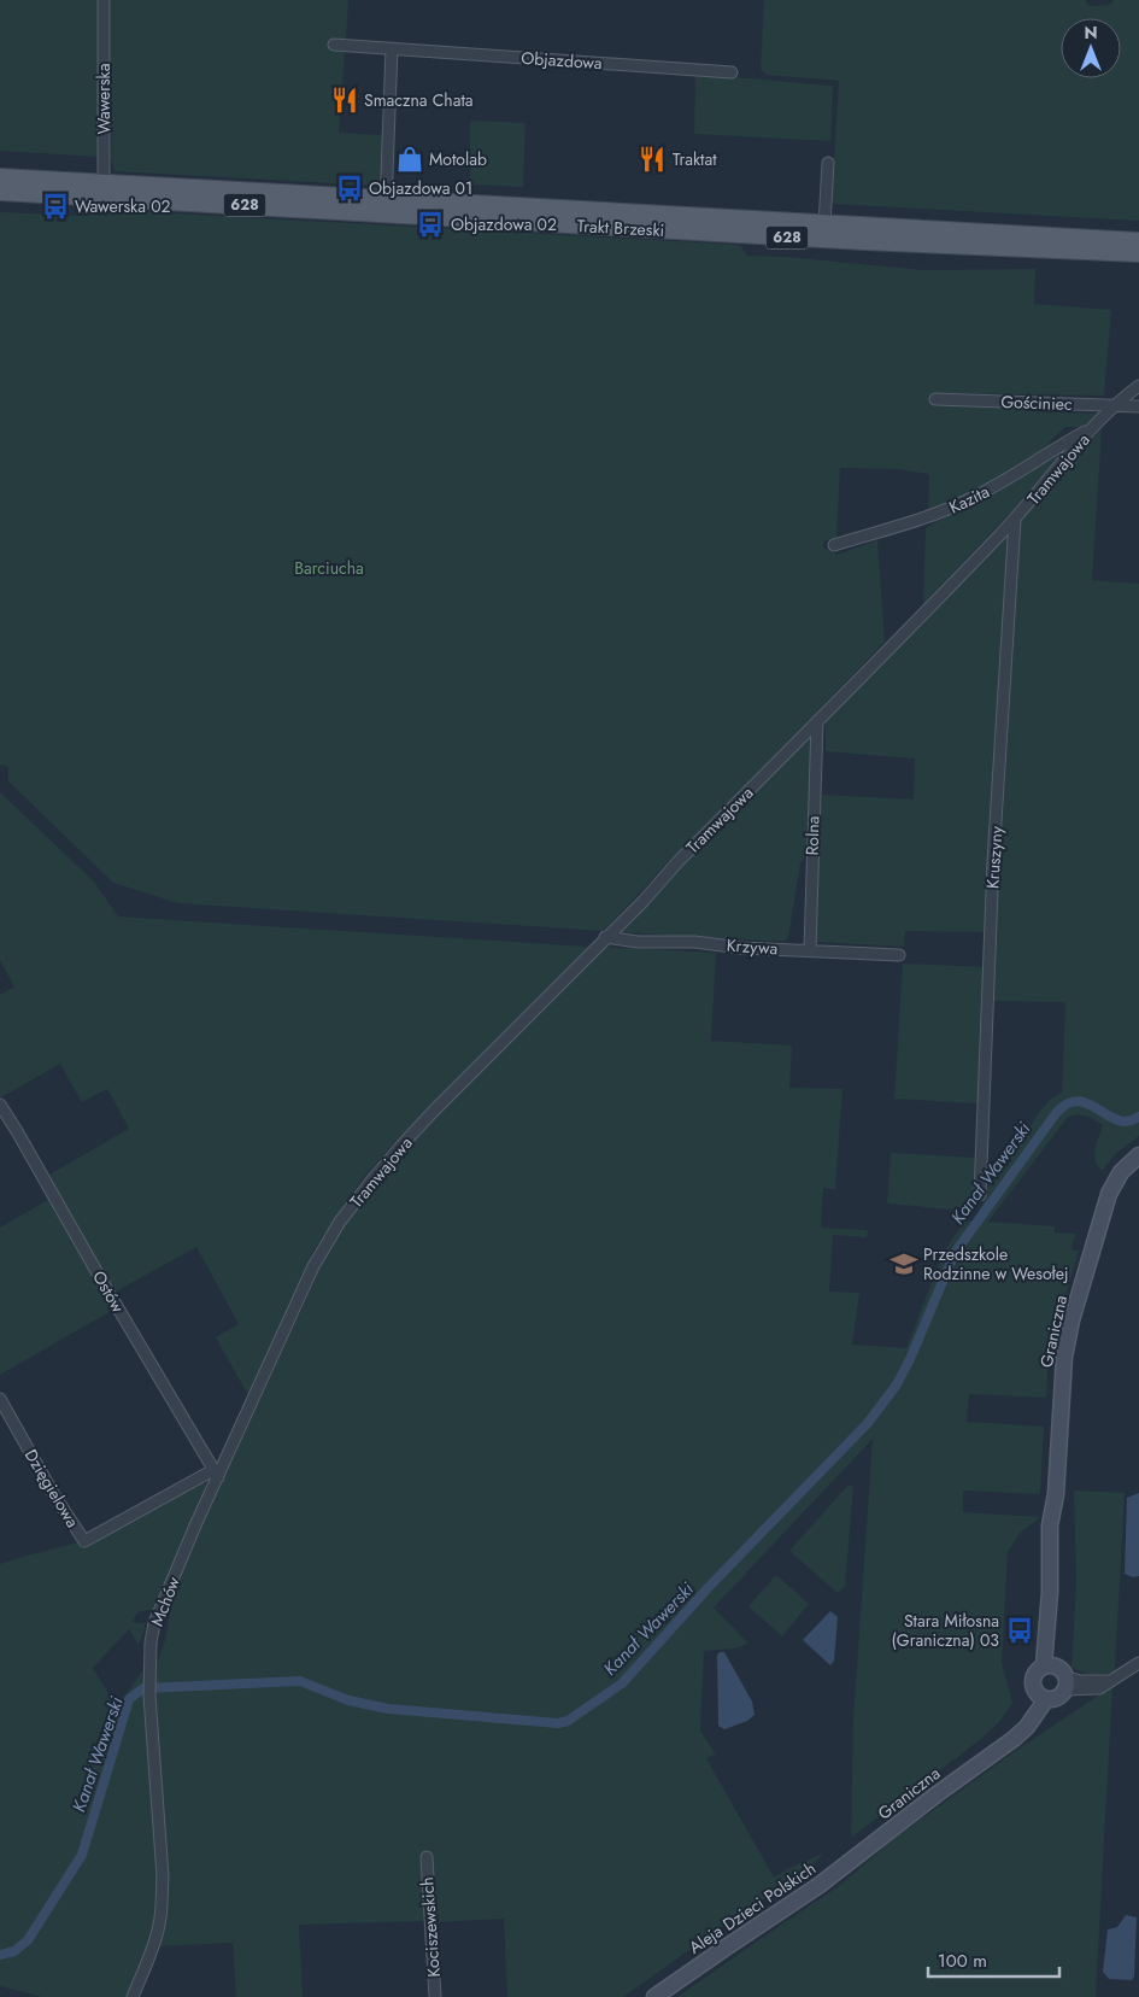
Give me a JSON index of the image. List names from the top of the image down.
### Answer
{
  "streets": {
    "main road": ["628", "Trakt Brzeski"],
    "street": [
      "Objazdowa",
      "Wawerska",
      "Gościniec",
      "Tramwajowa",
      "Kazita",
      "Rolna",
      "Kruszyny",
      "Krzywa",
      "Ostów",
      "Graniczna",
      "Dzięgielowa",
      "Mchów",
      "Aleja Dzieci Polskich",
      "Kociszewskich"
    ]
  },
  "crossings": [
    ["Wawerska", "628"],
    ["Wawerska", "Trakt Brzeski"],
    ["628", "Trakt Brzeski"],
    ["Gościniec", "Tramwajowa"],
    ["Tramwajowa", "Kazita"],
    ["Tramwajowa", "Rolna"],
    ["Tramwajowa", "Kruszyny"],
    ["Tramwajowa", "Krzywa"],
    ["Tramwajowa", "Mchów"],
    ["Rolna", "Krzywa"],
    ["Ostów", "Dzięgielowa"],
    ["Ostów", "Mchów"],
    ["Graniczna", "Aleja Dzieci Polskich"],
    ["Dzięgielowa", "Mchów"]
  ],
  "water": ["Kanał Wawerski"],
  "parks": ["Barciucha"],
  "places": {
    "restaurant": ["Smaczna Chata", "Traktat"],
    "shop": ["Motolab"],
    "bus stop": [
      "Objazdowa 01",
      "Wawerska 02",
      "Objazdowa 02",
      "Stara Miłosna (Graniczna) 03"
    ],
    "school or university": ["Przedszkole Rodzinne w Wesołej"]
  },
  "scale_bar": "100 m",
  "north": "top"
}
